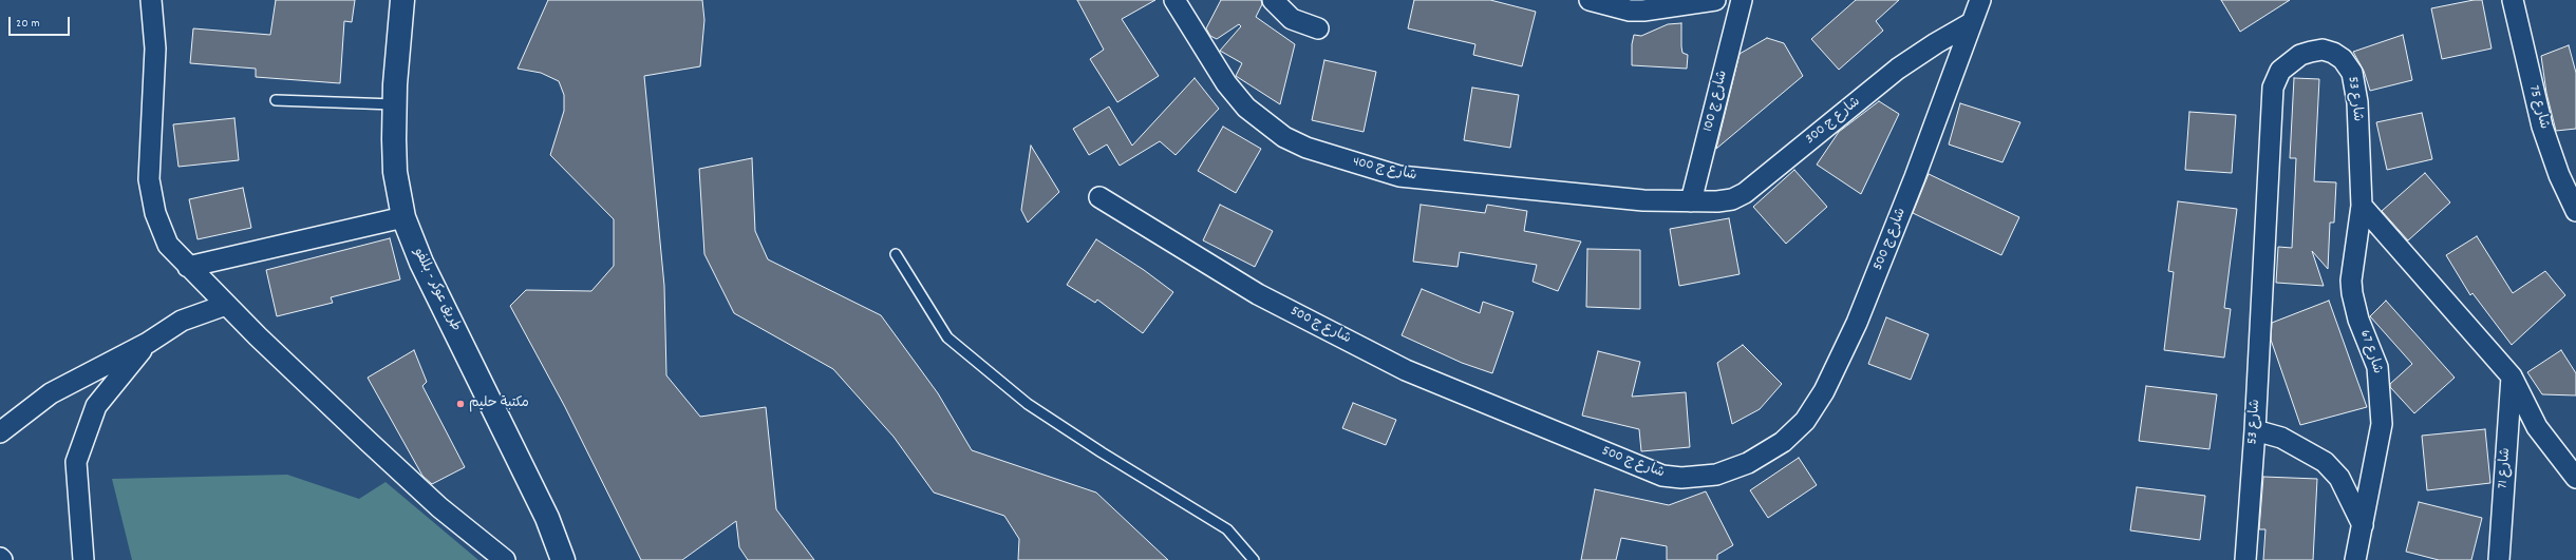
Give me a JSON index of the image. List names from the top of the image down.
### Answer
{
  "streets": {
    "street": [
      "شارع 53",
      "شارع ج 100",
      "شارع 75",
      "شارع ج 300",
      "شارع ج 400",
      "شارع ج 500",
      "طريق عوكر - بللفو",
      "شارع 67",
      "شارع 71"
    ]
  },
  "crossings": [
    ["شارع 53", "شارع 67"],
    ["شارع ج 100", "شارع ج 300"],
    ["شارع ج 100", "شارع ج 400"],
    ["شارع ج 300", "شارع ج 400"],
    ["شارع ج 300", "شارع ج 500"]
  ],
  "places": ["مكتبة حليم"],
  "scale_bar": "20 m"
}
